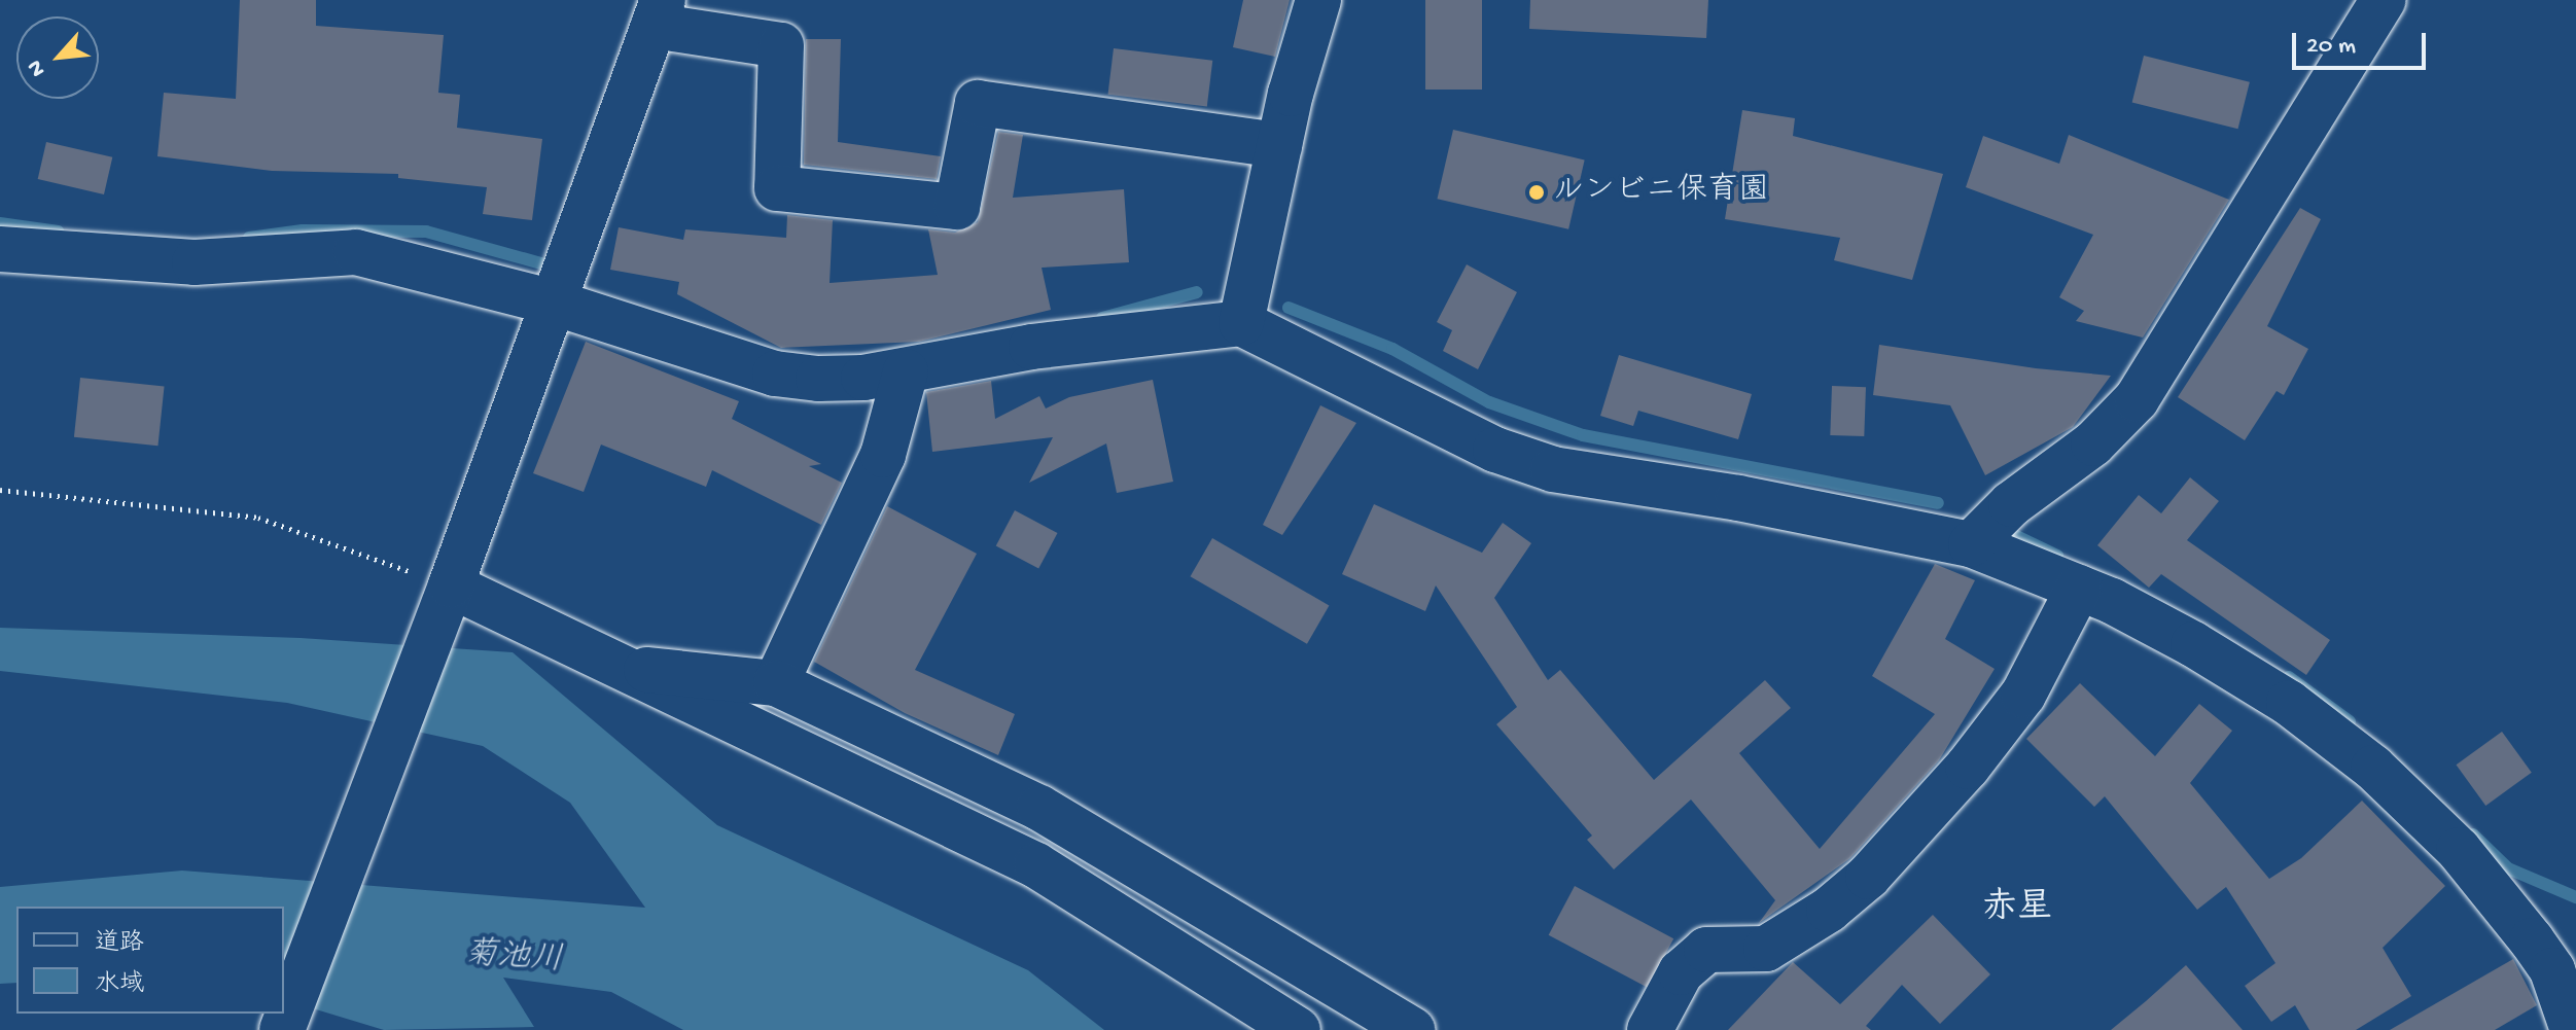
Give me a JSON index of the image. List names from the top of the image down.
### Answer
{
  "districts": ["赤星"],
  "water": ["菊池川"],
  "places": ["ルンビニ保育園"],
  "legend": ["道路", "水域"],
  "scale_bar": "20 m",
  "north": "bottom left"
}
